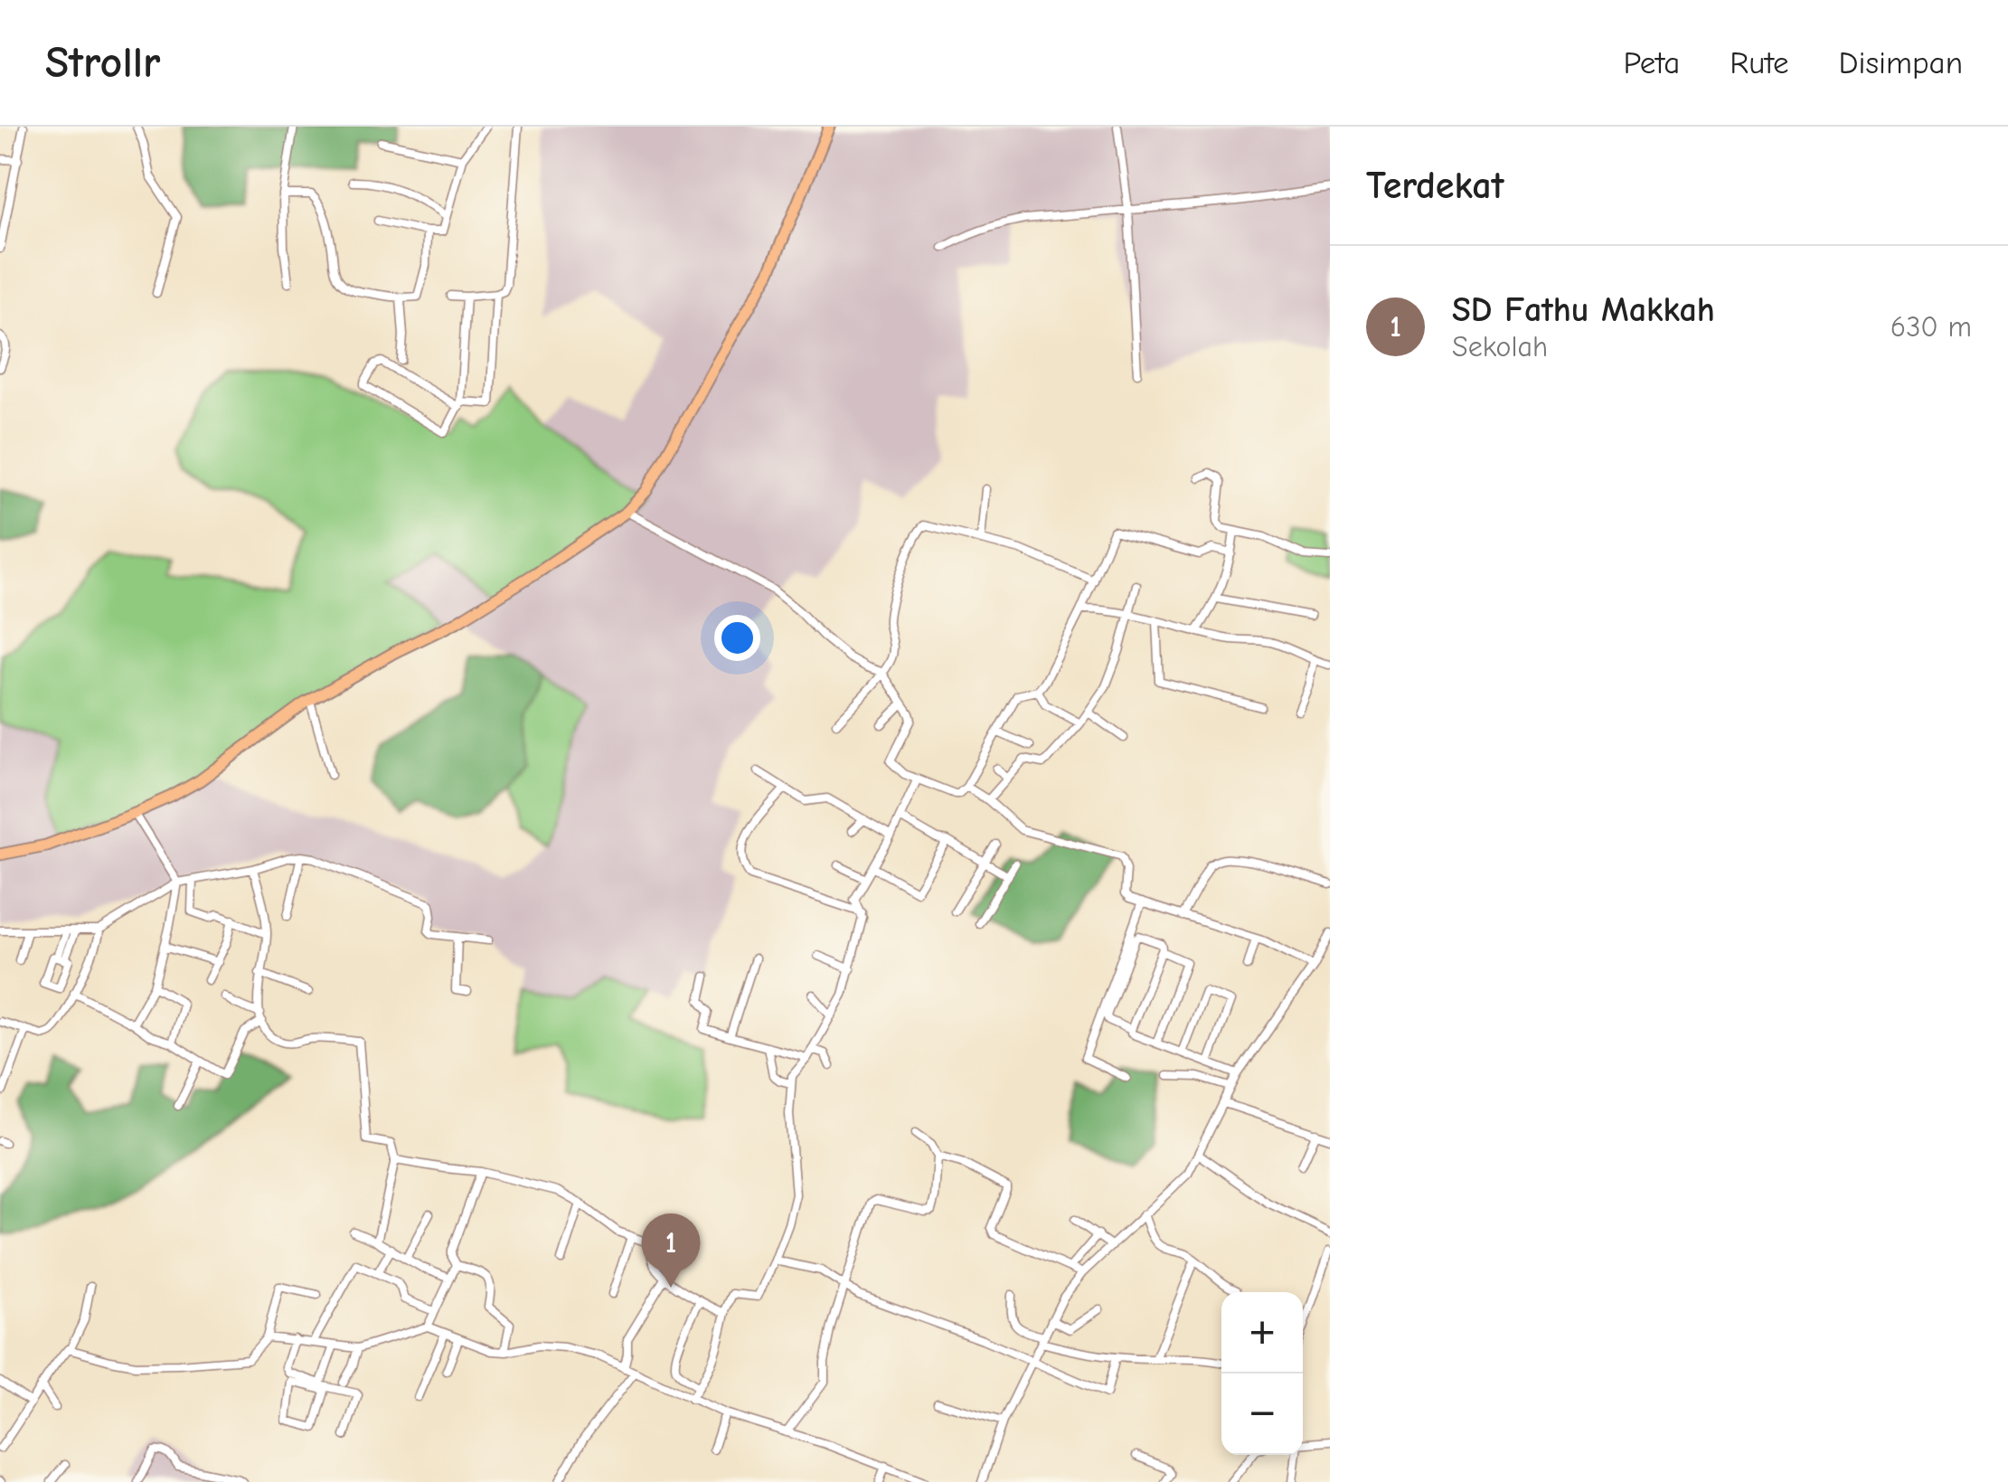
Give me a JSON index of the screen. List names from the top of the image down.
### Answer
{
  "page": {
    "header": "Strollr",
    "nav": ["Peta", "Rute", "Disimpan"],
    "heading": "Terdekat",
    "list": [
      {
        "mark": "1",
        "name": "SD Fathu Makkah",
        "note": "Sekolah",
        "value": "630 m"
      }
    ],
    "pins": "1",
    "map_buttons": ["+", "−"]
  }
}
